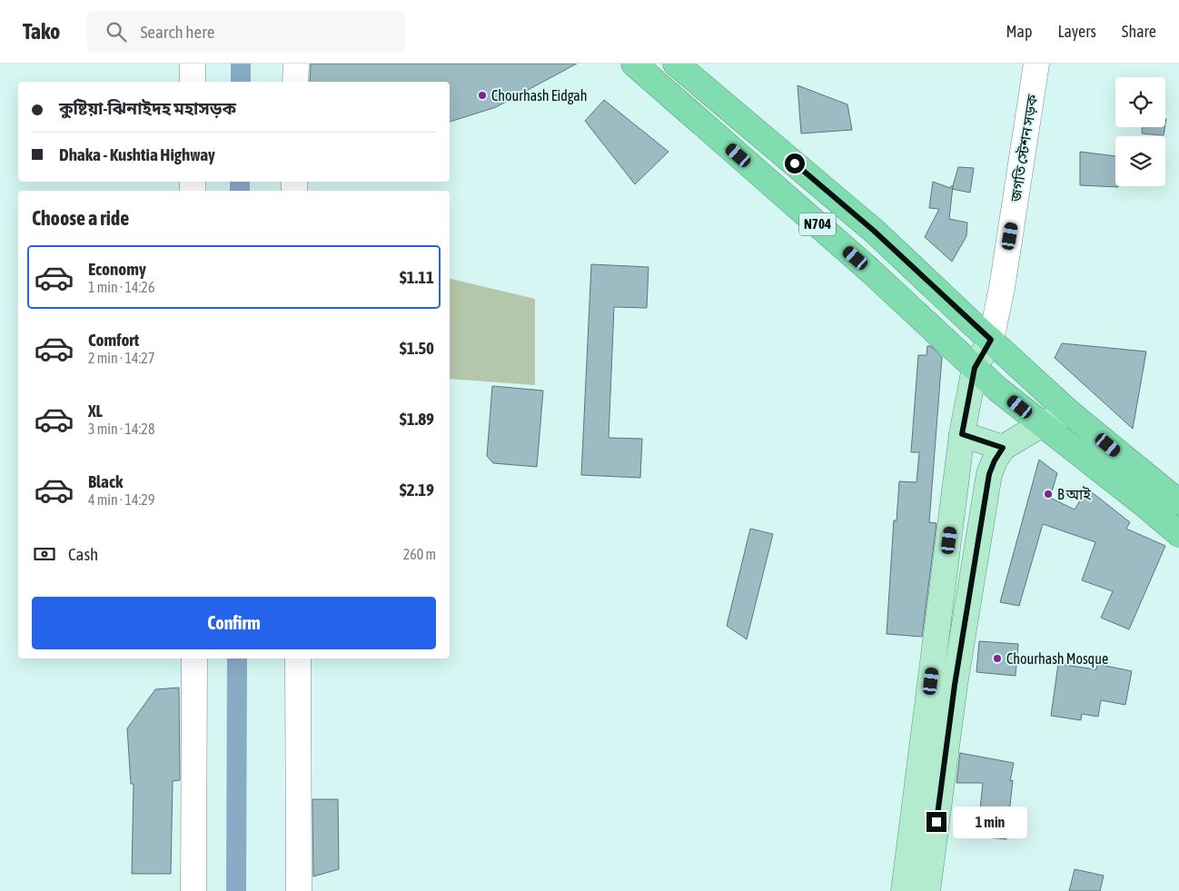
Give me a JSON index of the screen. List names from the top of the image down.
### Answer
{
  "streets": {
    "highway": ["N704"],
    "street": ["জগতি স্টেশন সড়ক"]
  },
  "crossings": [
    ["জগতি স্টেশন সড়ক", "N704"]
  ],
  "places": ["Chourhash Eidgah", "B আই", "Chourhash Mosque"],
  "page": {
    "header": "Tako",
    "search": "Search here",
    "nav": ["Map", "Layers", "Share"],
    "banner": ["কুষ্টিয়া-ঝিনাইদহ মহাসড়ক", "Dhaka - Kushtia Highway"],
    "heading": "Choose a ride",
    "list": [
      {
        "name": "Economy",
        "note": "1 min · 14:26",
        "value": "$1.11"
      },
      {
        "name": "Comfort",
        "note": "2 min · 14:27",
        "value": "$1.50"
      },
      {
        "name": "XL",
        "note": "3 min · 14:28",
        "value": "$1.89"
      },
      {
        "name": "Black",
        "note": "4 min · 14:29",
        "value": "$2.19"
      }
    ],
    "pay": ["Cash", "260 m"],
    "buttons": "Confirm",
    "bubble": "1 min"
  }
}
